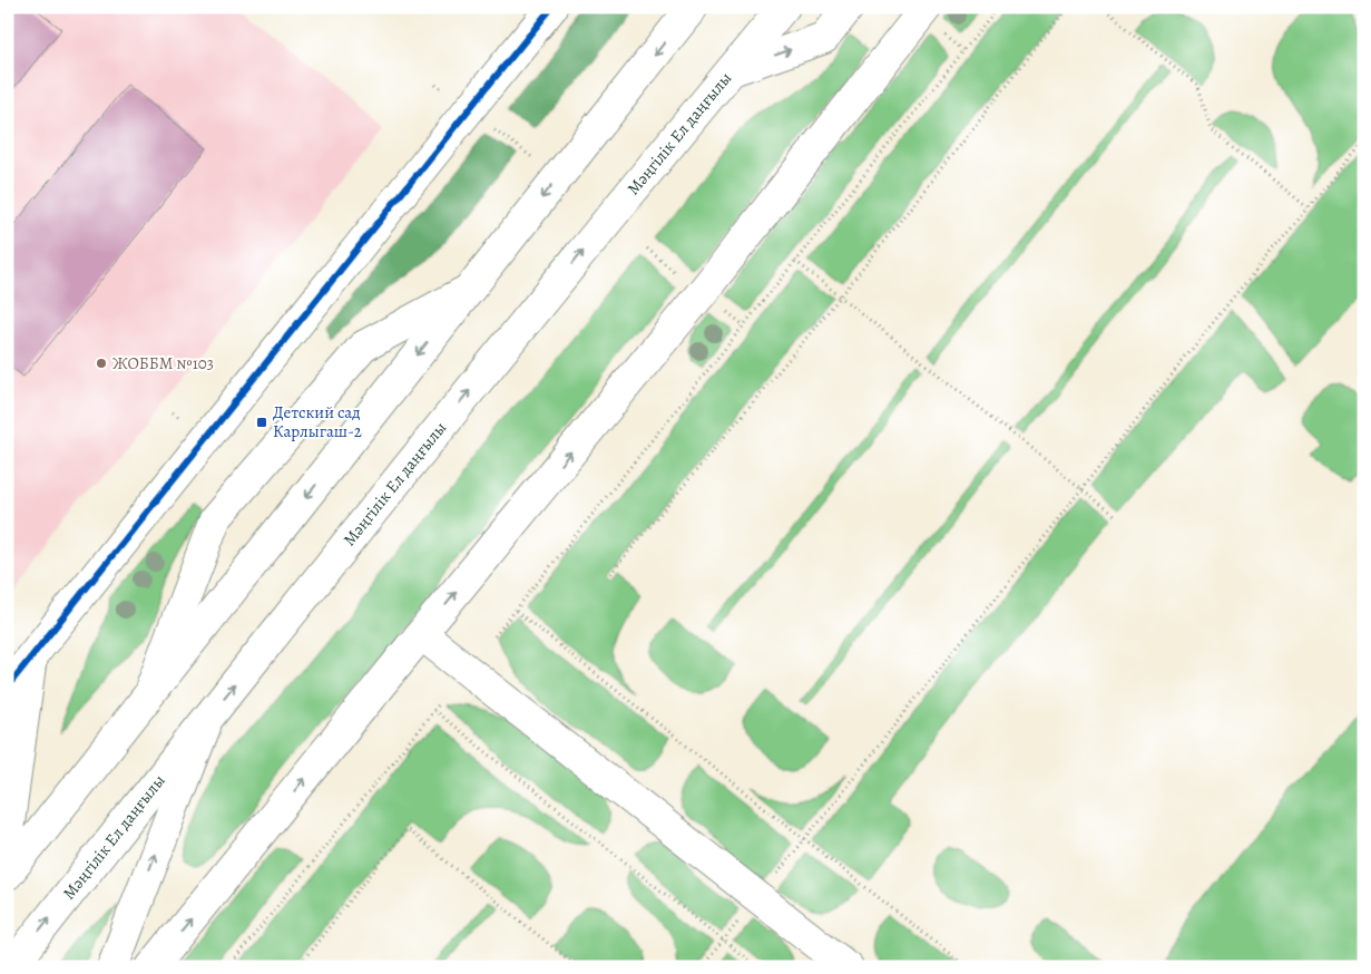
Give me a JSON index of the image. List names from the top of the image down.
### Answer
{
  "streets": {
    "main road": ["Мәңгілік Ел даңғылы"]
  },
  "places": {
    "other": ["ЖОББМ №103"],
    "transit": ["Детский сад Карлыгаш-2"]
  }
}
